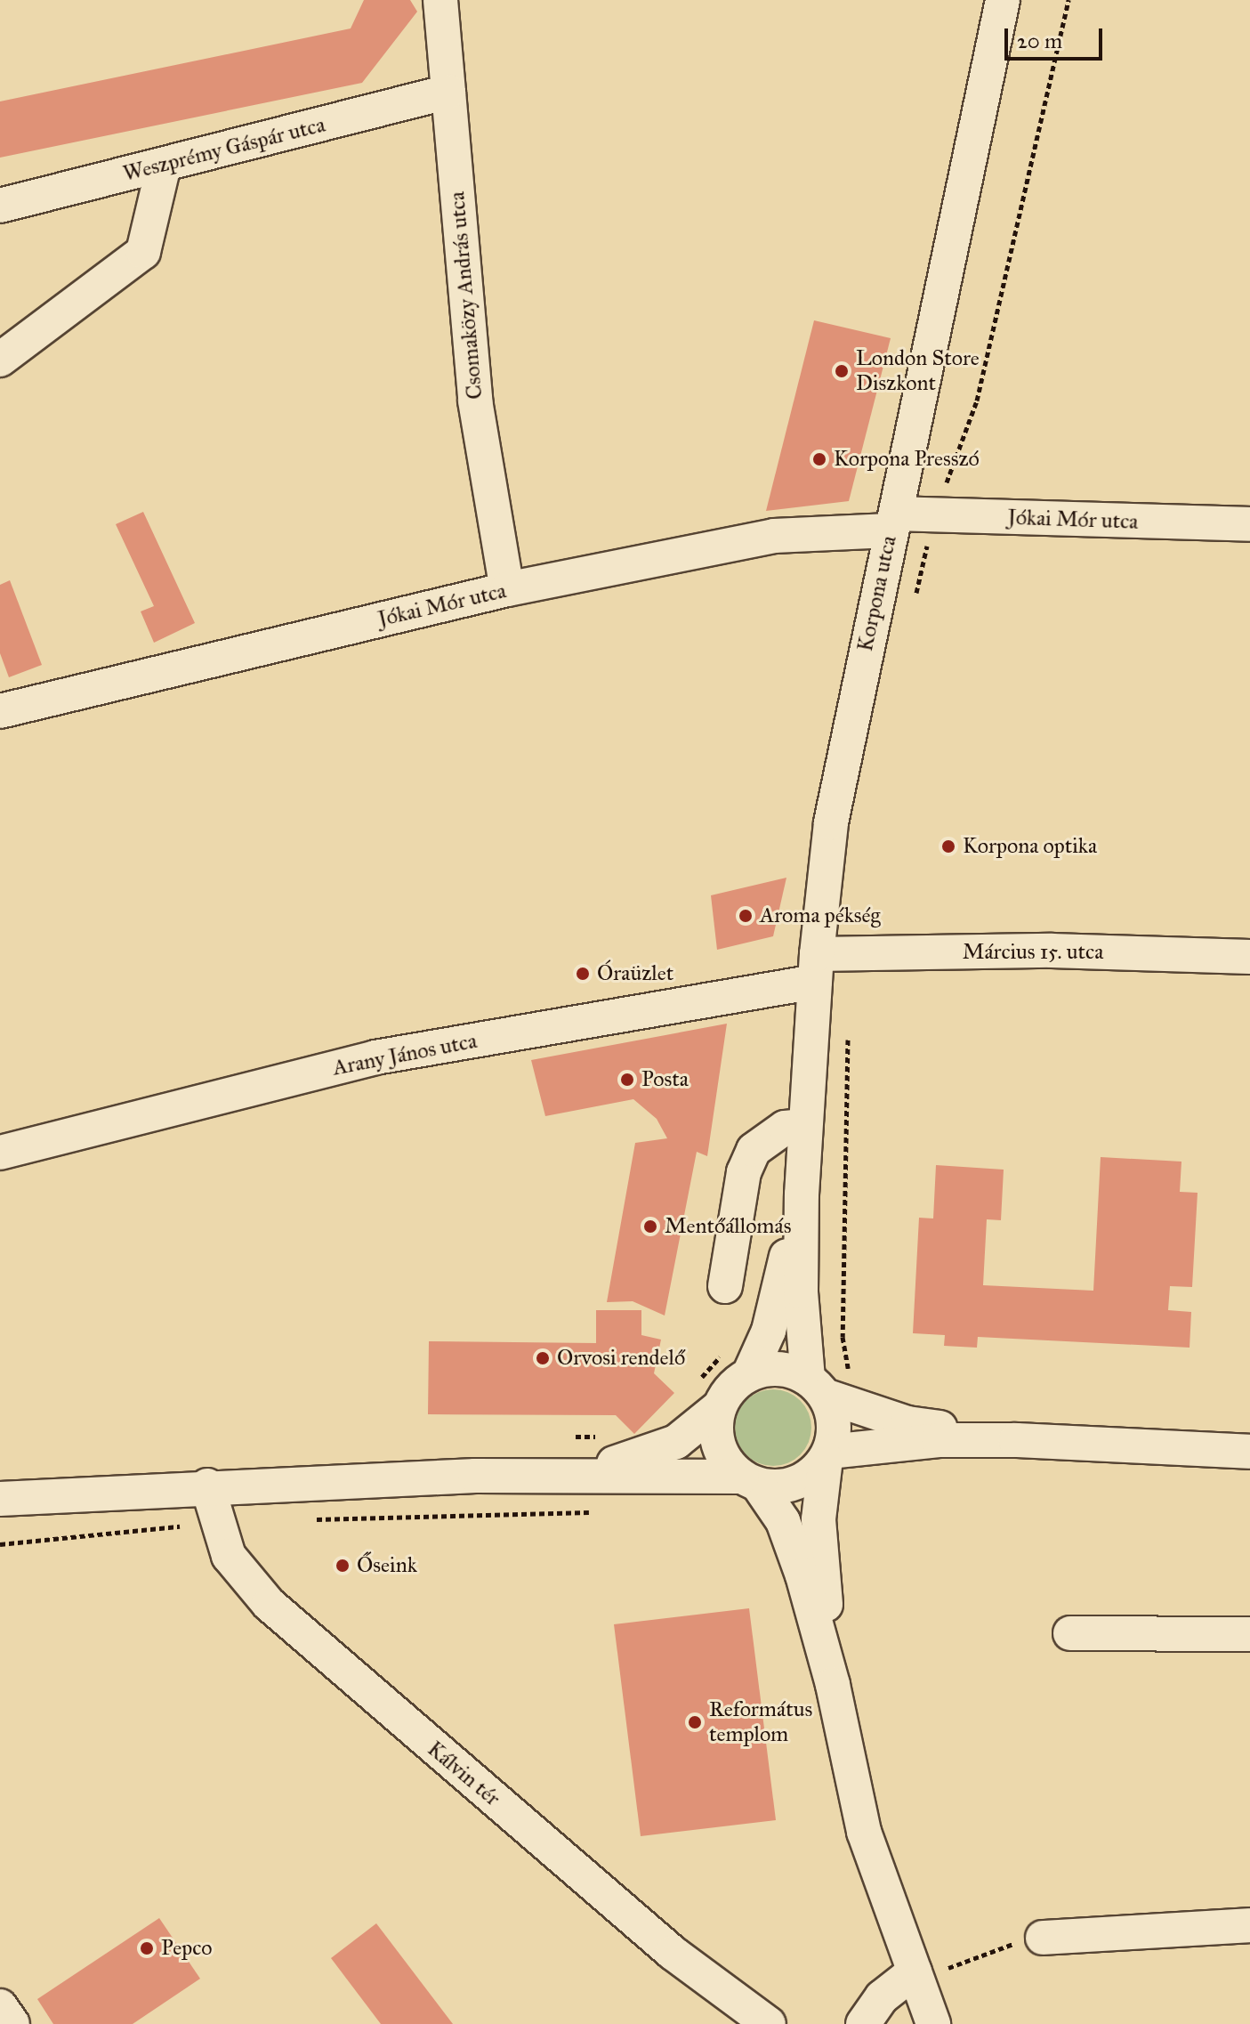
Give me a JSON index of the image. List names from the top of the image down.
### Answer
{
  "streets": {
    "street": [
      "Weszprémy Gáspár utca",
      "Csomaközy András utca",
      "Jókai Mór utca",
      "Korpona utca",
      "Március 15. utca",
      "Arany János utca",
      "Kálvin tér"
    ]
  },
  "crossings": [
    ["Weszprémy Gáspár utca", "Csomaközy András utca"],
    ["Csomaközy András utca", "Jókai Mór utca"],
    ["Jókai Mór utca", "Korpona utca"],
    ["Korpona utca", "Március 15. utca"],
    ["Korpona utca", "Arany János utca"],
    ["Március 15. utca", "Arany János utca"]
  ],
  "places": [
    "London Store Diszkont",
    "Korpona Presszó",
    "Korpona optika",
    "Aroma pékség",
    "Óraüzlet",
    "Posta",
    "Mentőállomás",
    "Orvosi rendelő",
    "Őseink",
    "Református templom",
    "Pepco"
  ],
  "scale_bar": "20 m"
}
